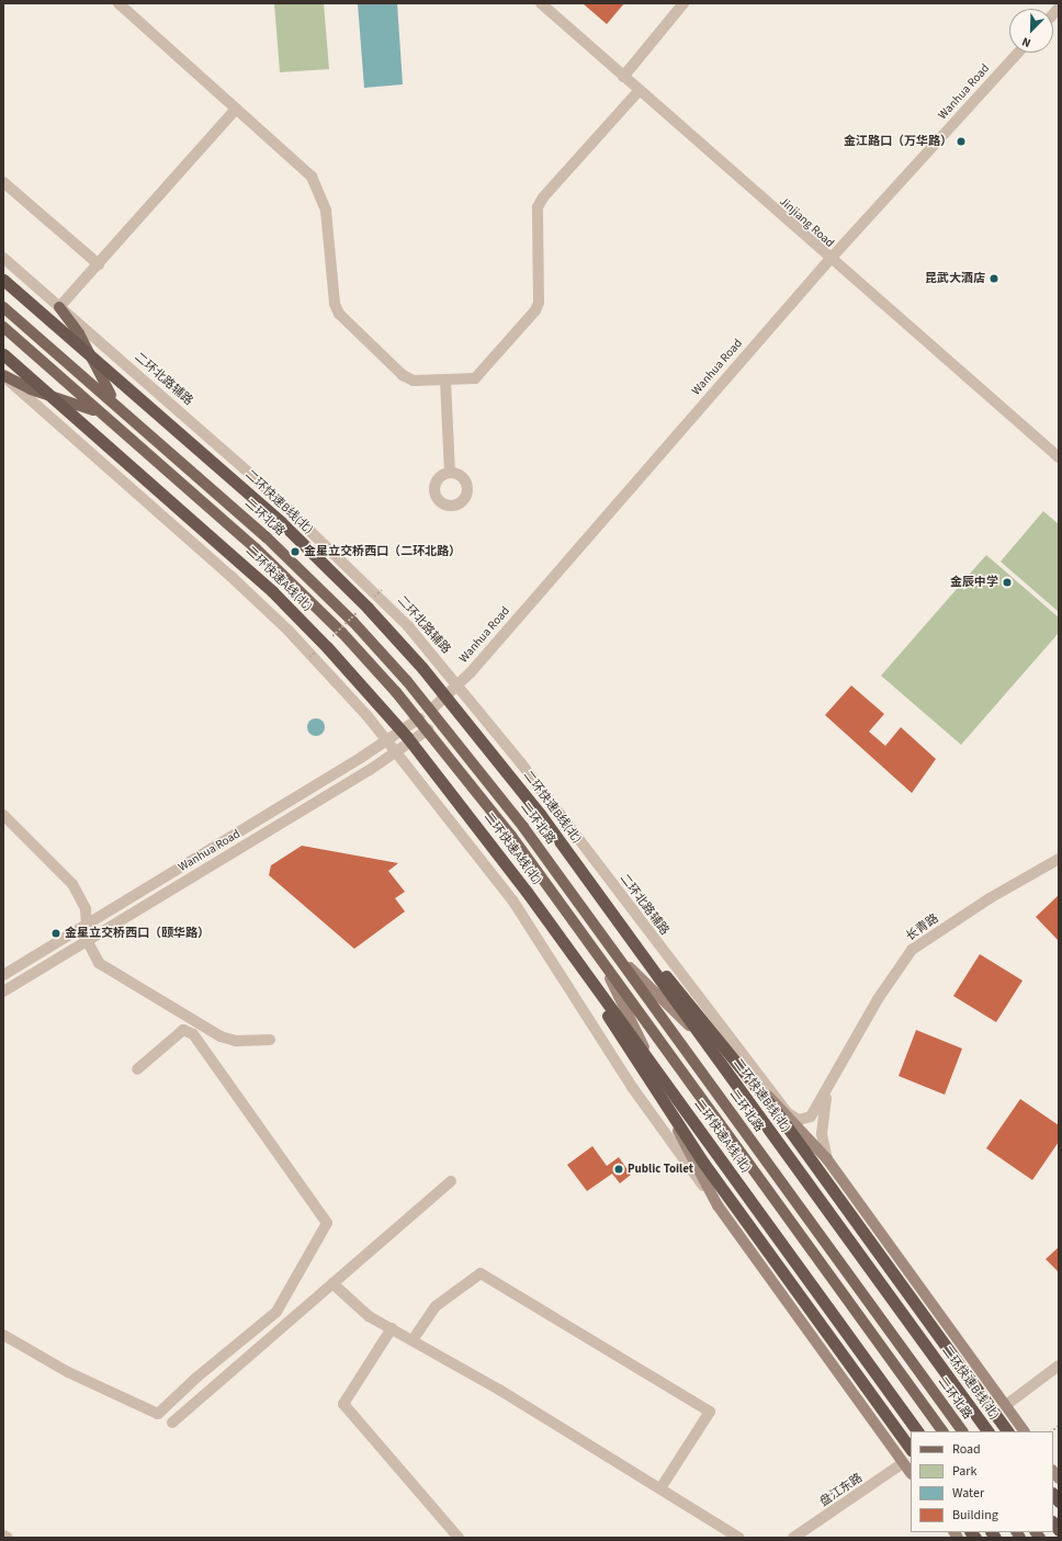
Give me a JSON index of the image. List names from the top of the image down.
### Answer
{
  "streets": {
    "highway": ["二环快速B线(北)", "二环快速A线(北)"],
    "main road": ["二环北路"],
    "street": [
      "Wanhua Road",
      "Jinjiang Road",
      "二环北路辅路",
      "长青路",
      "盘江东路"
    ]
  },
  "crossings": [
    ["Wanhua Road", "Jinjiang Road"],
    ["Wanhua Road", "二环北路辅路"],
    ["Wanhua Road", "二环北路"]
  ],
  "places": [
    "金江路口（万华路）",
    "昆武大酒店",
    "金星立交桥西口（二环北路）",
    "金辰中学",
    "金星立交桥西口（颐华路）",
    "Public Toilet"
  ],
  "legend": [
    "Road",
    "Park",
    "Water",
    "Building"
  ],
  "north": "bottom left"
}
